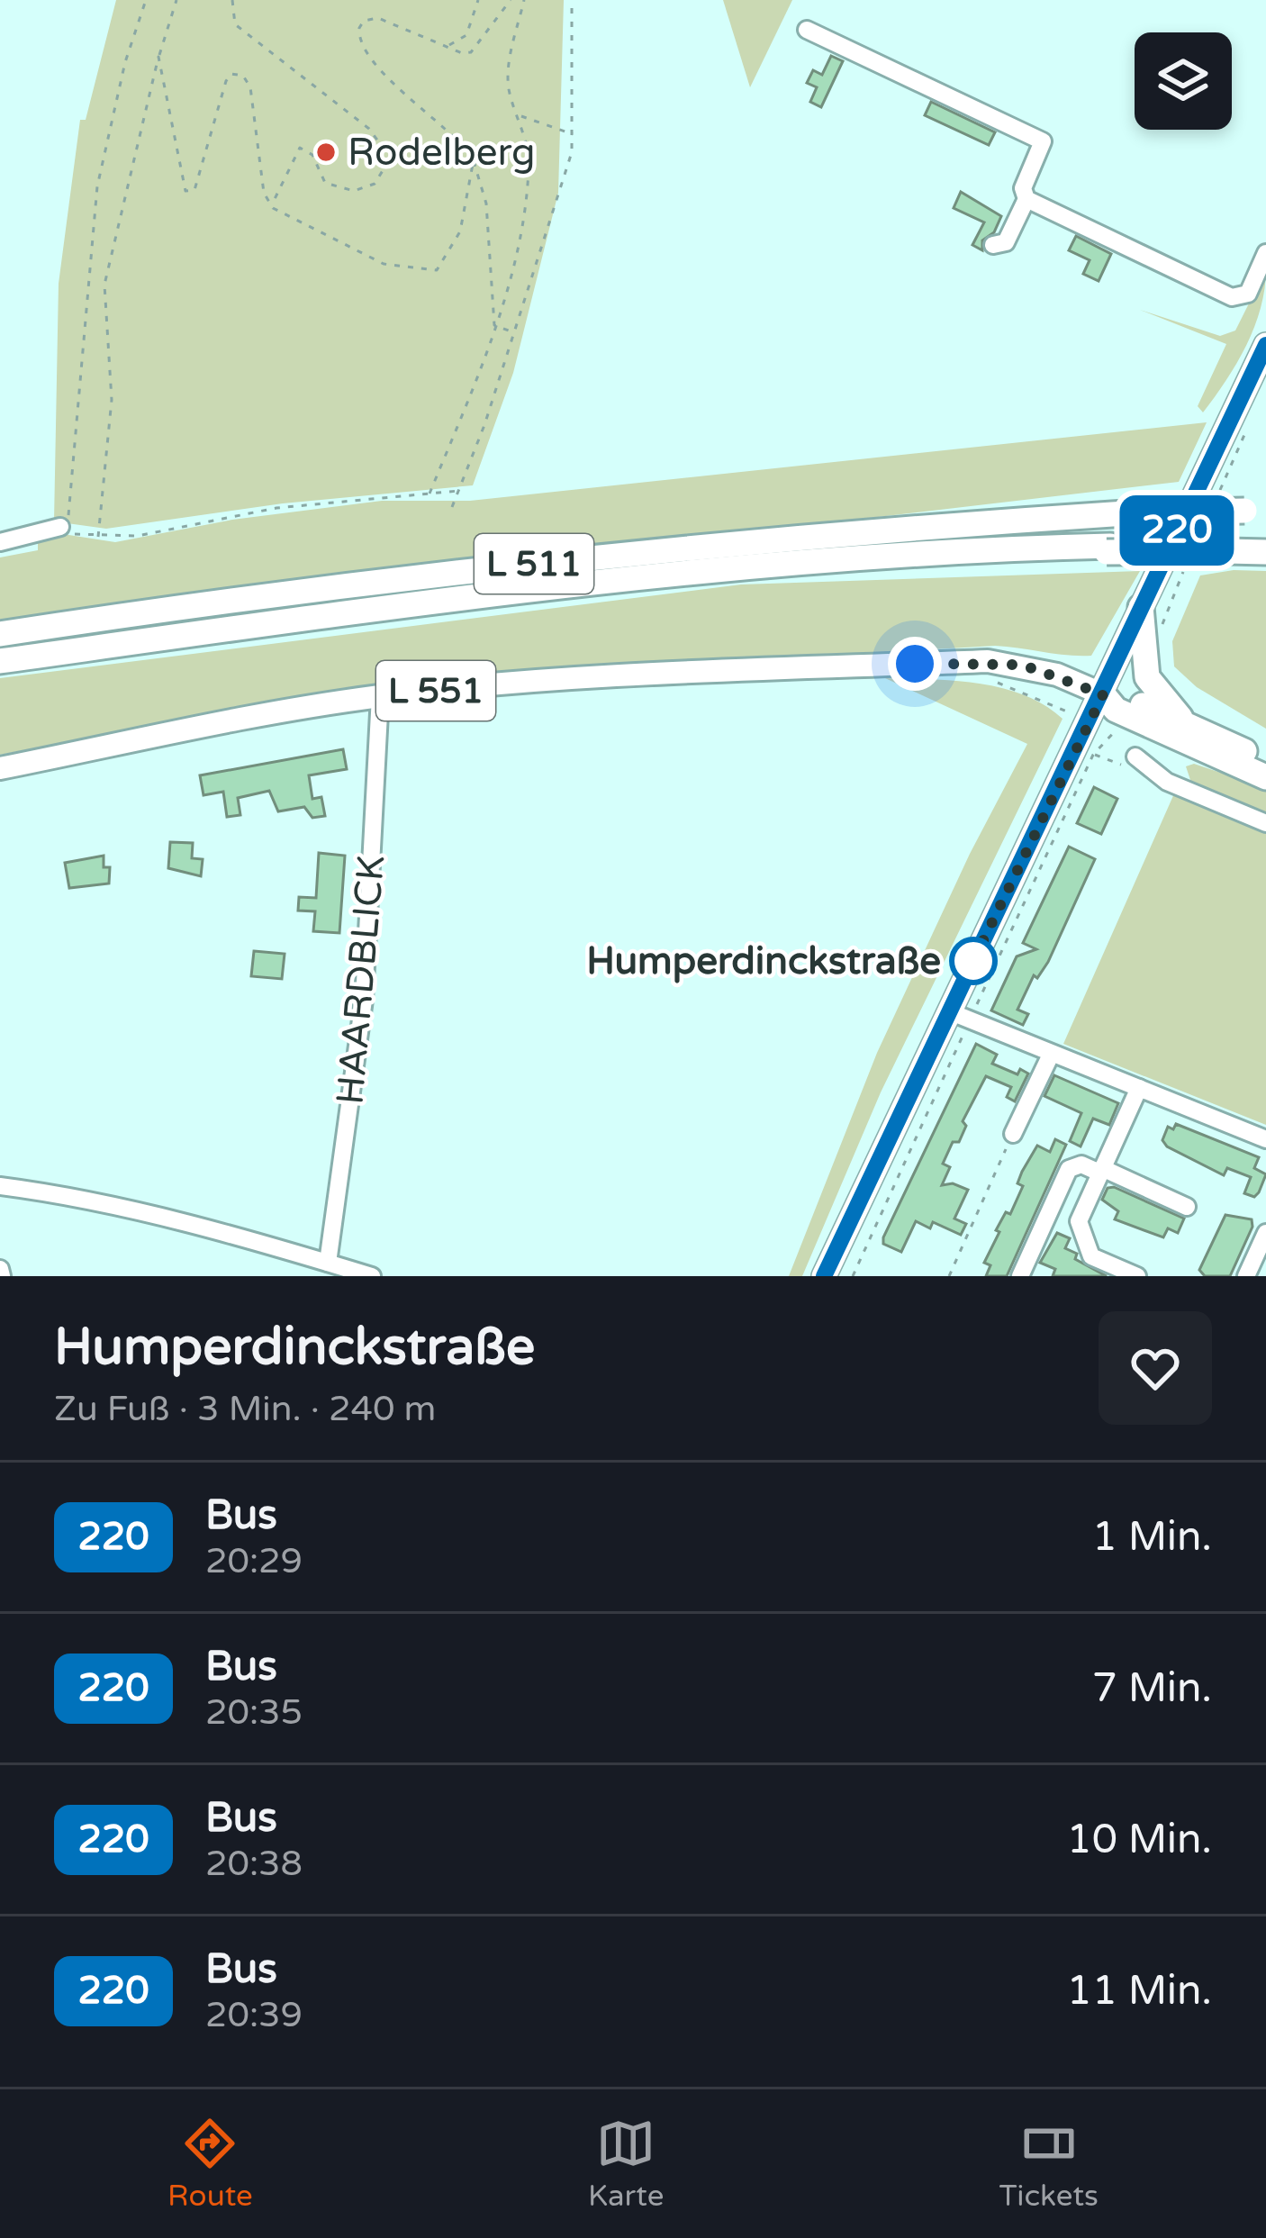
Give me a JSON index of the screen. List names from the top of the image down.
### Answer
{
  "streets": {
    "highway": ["L 511"],
    "main road": ["L 551"],
    "street": ["HAARDBLICK"]
  },
  "crossings": [
    ["L 551", "HAARDBLICK"]
  ],
  "places": ["Rodelberg", "Humperdinckstraße"],
  "lines": ["bus line 220"],
  "page": {
    "on_map": "220",
    "heading": ["Humperdinckstraße", "Zu Fuß · 3 Min. · 240 m"],
    "list": [
      {
        "mark": "220",
        "name": "Bus",
        "note": "20:29",
        "value": "1 Min."
      },
      {
        "mark": "220",
        "name": "Bus",
        "note": "20:35",
        "value": "7 Min."
      },
      {
        "mark": "220",
        "name": "Bus",
        "note": "20:38",
        "value": "10 Min."
      },
      {
        "mark": "220",
        "name": "Bus",
        "note": "20:39",
        "value": "11 Min."
      }
    ],
    "tabs": ["Route", "Karte", "Tickets"]
  }
}
